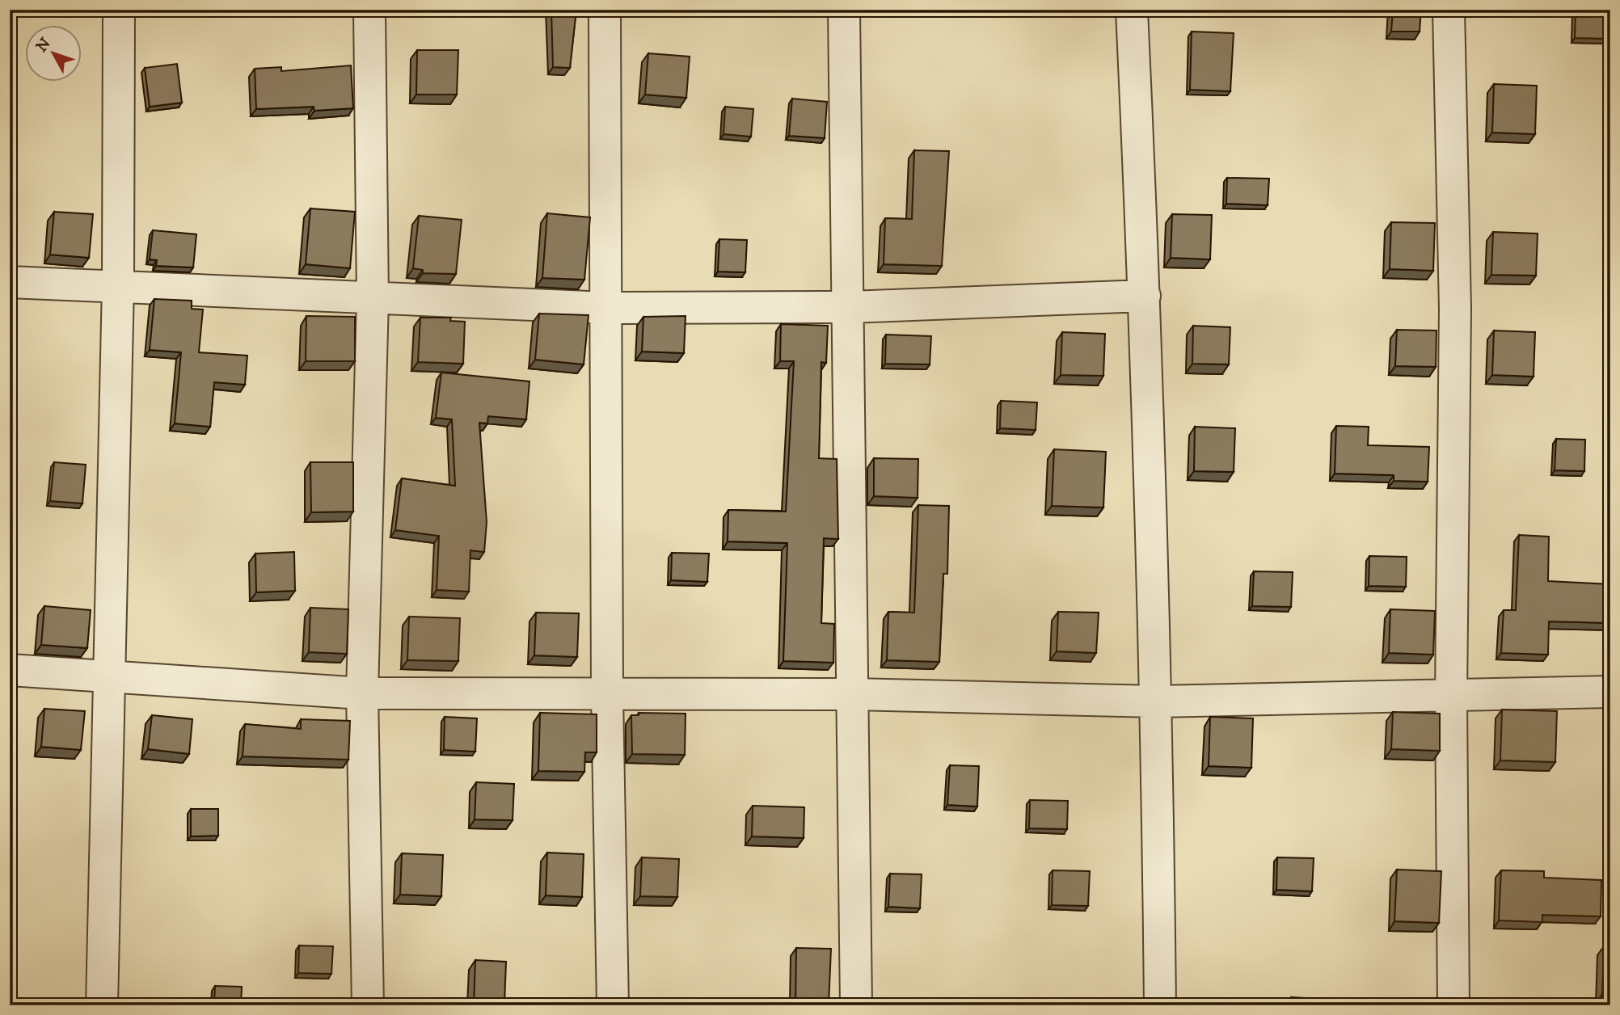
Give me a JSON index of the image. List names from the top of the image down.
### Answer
{
  "north": "top left"
}
